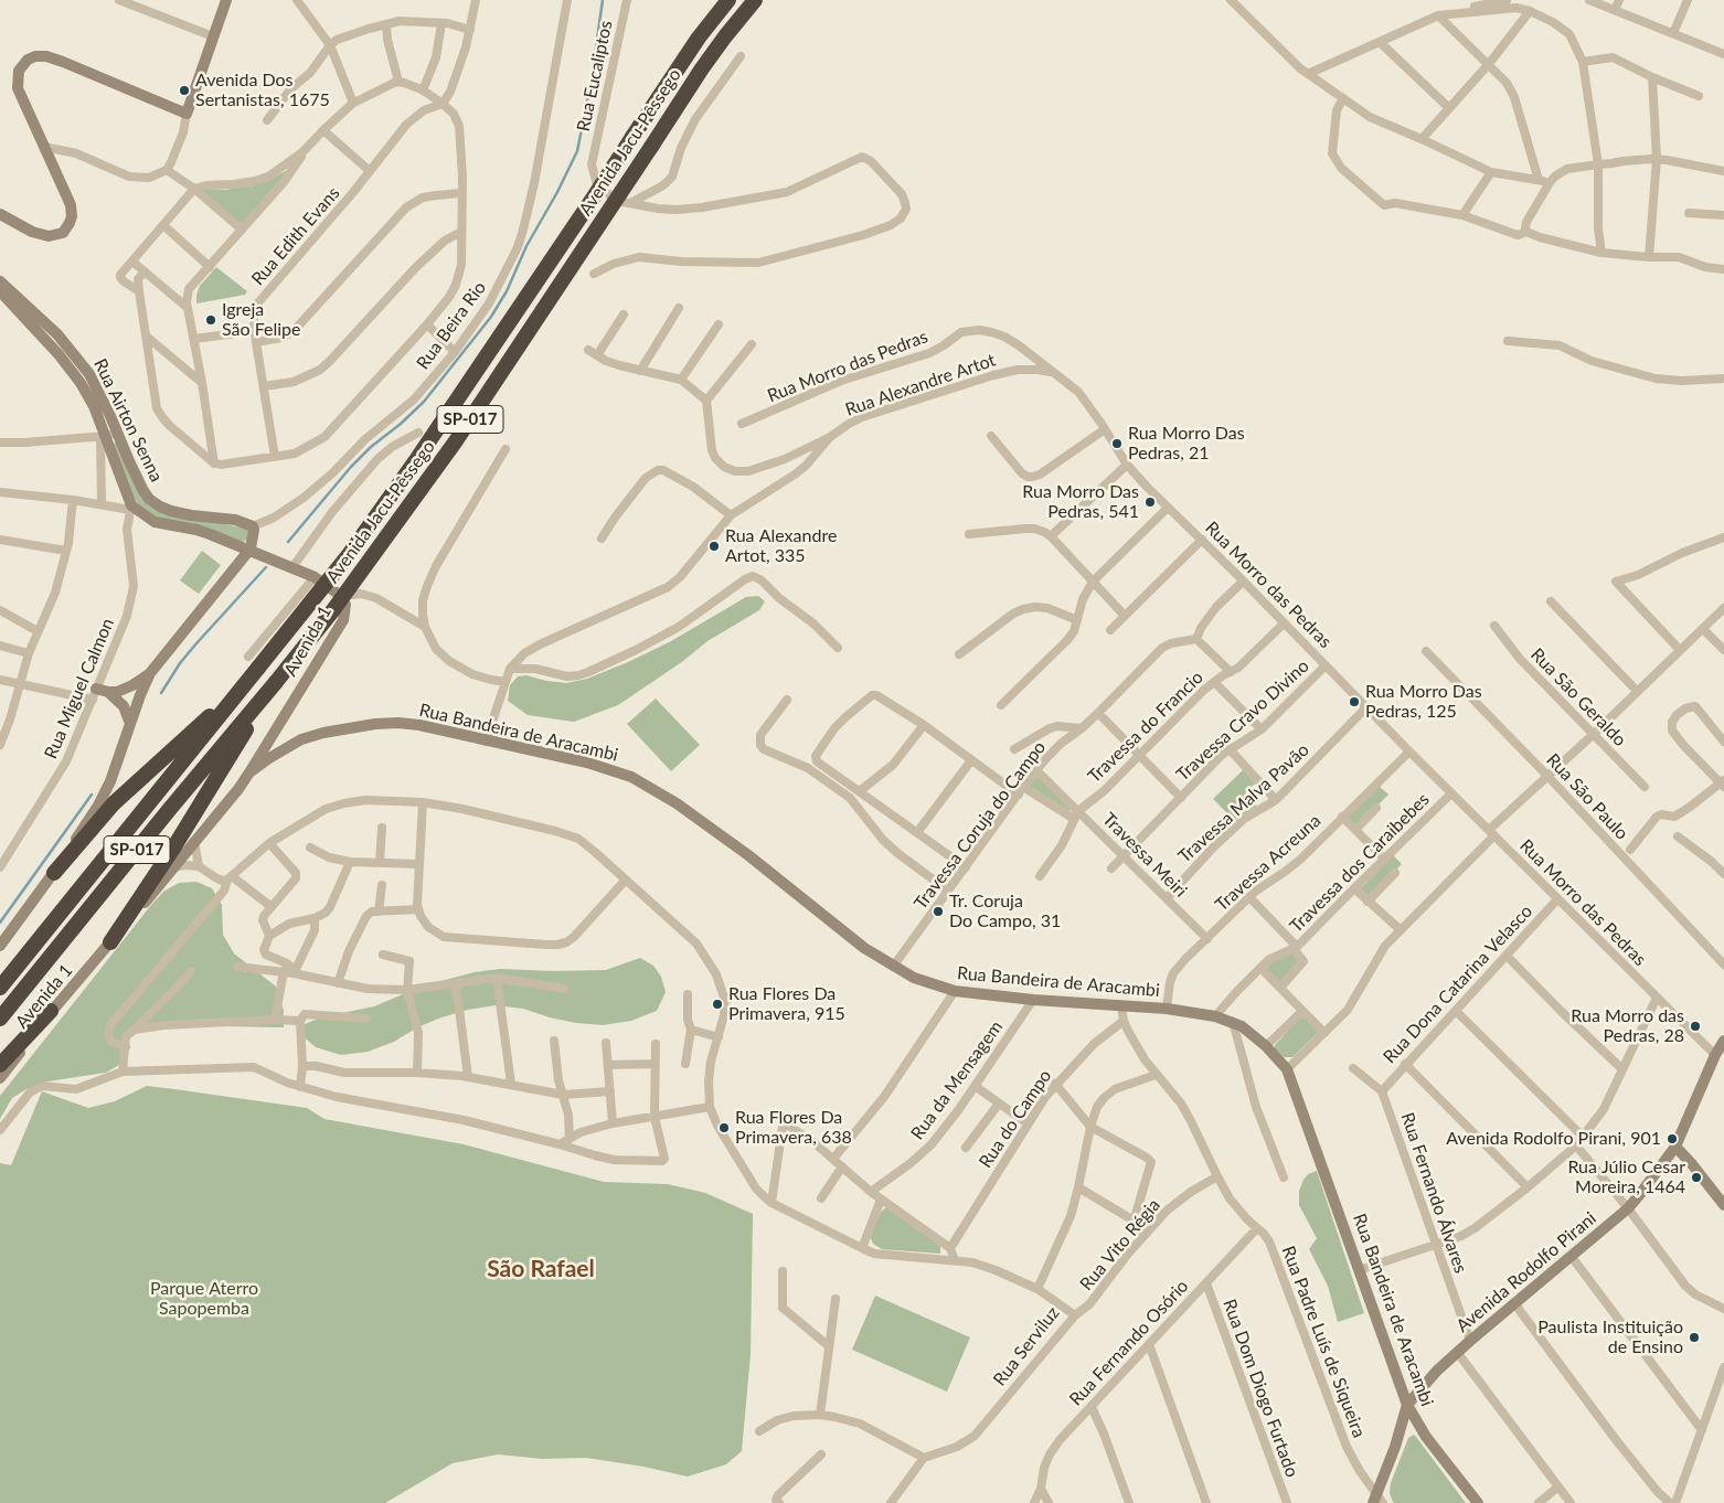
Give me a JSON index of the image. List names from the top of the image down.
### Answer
{
  "streets": {
    "highway": ["Avenida Jacu-Pêssego", "SP-017"],
    "main road": [
      "Rua Airton Senna",
      "Avenida 1",
      "Rua Bandeira de Aracambi",
      "Avenida Rodolfo Pirani"
    ],
    "street": [
      "Rua Eucaliptos",
      "Rua Edith Evans",
      "Rua Beira Rio",
      "Rua Morro das Pedras",
      "Rua Alexandre Artot",
      "Rua Miguel Calmon",
      "Rua São Geraldo",
      "Travessa Cravo Divino",
      "Travessa do Francio",
      "Rua São Paulo",
      "Travessa Malva Pavão",
      "Travessa Coruja do Campo",
      "Travessa Meiri",
      "Travessa Acreuna",
      "Travessa dos Caraibebes",
      "Rua Dona Catarina Velasco",
      "Rua da Mensagem",
      "Rua do Campo",
      "Rua Fernando Álvares",
      "Rua Vito Régia",
      "Rua Padre Luís de Siqueira",
      "Rua Fernando Osório",
      "Rua Serviluz",
      "Rua Dom Diogo Furtado"
    ]
  },
  "crossings": [
    ["Rua Beira Rio", "Rua Airton Senna"],
    ["Rua Morro das Pedras", "Rua Alexandre Artot"],
    ["Rua Morro das Pedras", "Travessa Cravo Divino"],
    ["Rua Morro das Pedras", "Travessa do Francio"],
    ["Rua Morro das Pedras", "Travessa Malva Pavão"],
    ["Rua Morro das Pedras", "Travessa Acreuna"],
    ["Rua Morro das Pedras", "Travessa dos Caraibebes"],
    ["Rua Morro das Pedras", "Rua Dona Catarina Velasco"],
    ["Rua Morro das Pedras", "Avenida Rodolfo Pirani"],
    ["Rua Alexandre Artot", "Rua Bandeira de Aracambi"],
    ["Rua Airton Senna", "Avenida 1"],
    ["Rua Airton Senna", "Rua Miguel Calmon"],
    ["Avenida 1", "Rua Bandeira de Aracambi"],
    ["Travessa Cravo Divino", "Travessa Meiri"],
    ["Travessa do Francio", "Travessa Meiri"],
    ["Rua Bandeira de Aracambi", "Travessa Coruja do Campo"],
    ["Rua Bandeira de Aracambi", "Travessa Acreuna"],
    ["Rua Bandeira de Aracambi", "Travessa dos Caraibebes"],
    ["Rua Bandeira de Aracambi", "Rua da Mensagem"],
    ["Rua Bandeira de Aracambi", "Avenida Rodolfo Pirani"],
    ["Rua Bandeira de Aracambi", "Rua Padre Luís de Siqueira"],
    ["Travessa Malva Pavão", "Travessa Meiri"],
    ["Travessa Coruja do Campo", "Travessa Meiri"],
    ["Travessa Meiri", "Travessa Acreuna"],
    ["Rua Dona Catarina Velasco", "Rua Fernando Álvares"],
    ["Rua do Campo", "Rua Padre Luís de Siqueira"],
    ["Rua Fernando Álvares", "Avenida Rodolfo Pirani"],
    ["Rua Vito Régia", "Rua Padre Luís de Siqueira"],
    ["Rua Vito Régia", "Rua Serviluz"],
    ["Avenida Rodolfo Pirani", "Rua Padre Luís de Siqueira"],
    ["Rua Padre Luís de Siqueira", "Rua Fernando Osório"],
    ["Rua Fernando Osório", "Rua Dom Diogo Furtado"]
  ],
  "districts": ["São Rafael"],
  "parks": ["Parque Aterro Sapopemba"],
  "places": [
    "Avenida Dos Sertanistas, 1675",
    "Igreja São Felipe",
    "Rua Morro Das Pedras, 21",
    "Rua Morro Das Pedras, 541",
    "Rua Alexandre Artot, 335",
    "Rua Morro Das Pedras, 125",
    "Tr. Coruja Do Campo, 31",
    "Rua Flores Da Primavera, 915",
    "Rua Morro das Pedras, 28",
    "Rua Flores Da Primavera, 638",
    "Avenida Rodolfo Pirani, 901",
    "Rua Júlio Cesar Moreira, 1464",
    "Paulista Instituição de Ensino"
  ]
}
